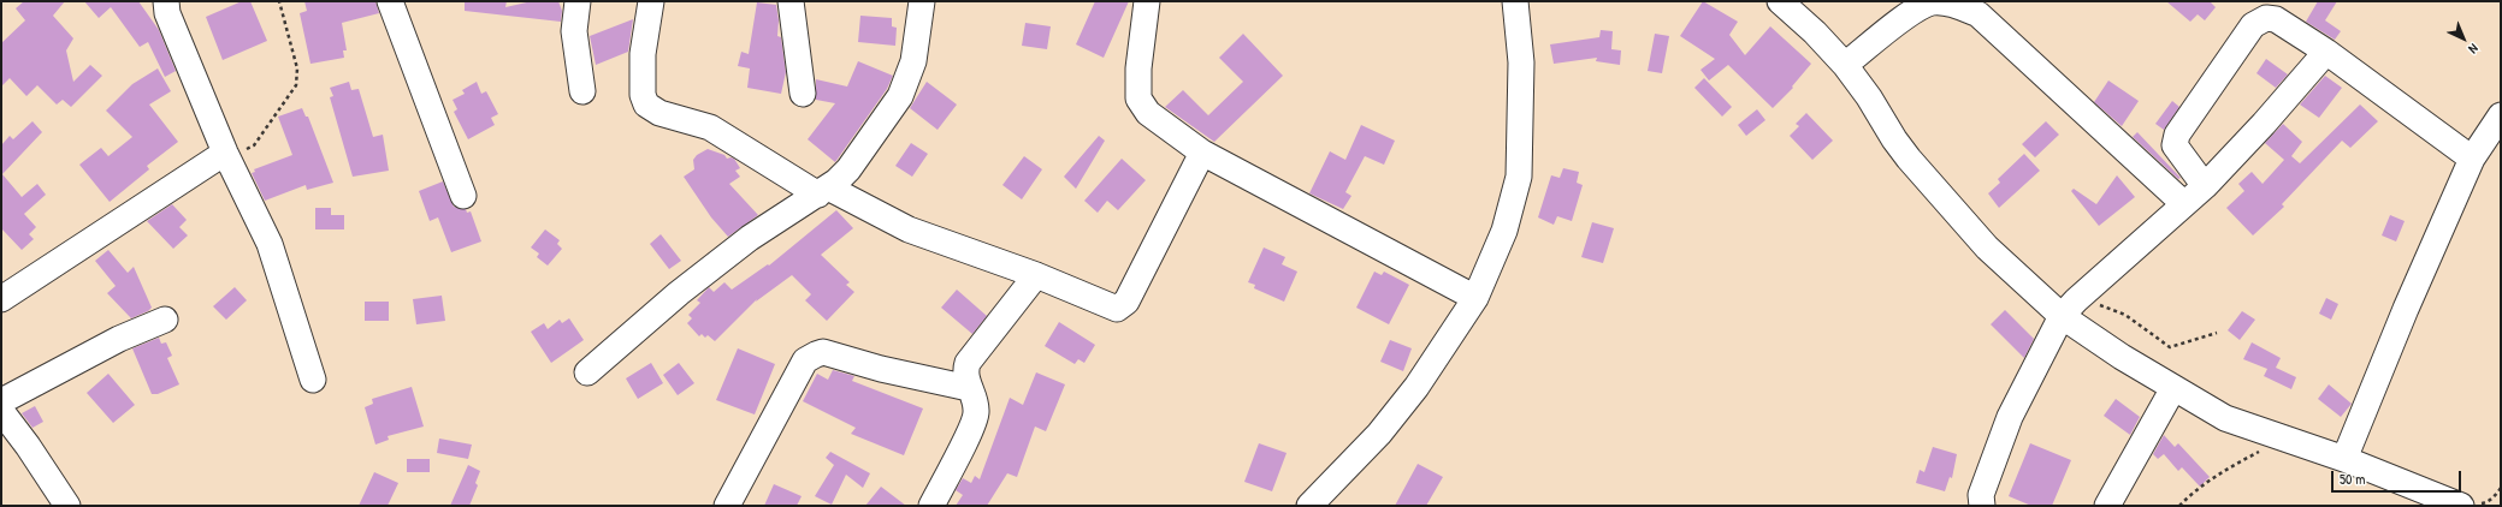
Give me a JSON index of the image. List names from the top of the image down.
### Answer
{
  "scale_bar": "50 m",
  "north": "bottom right"
}
